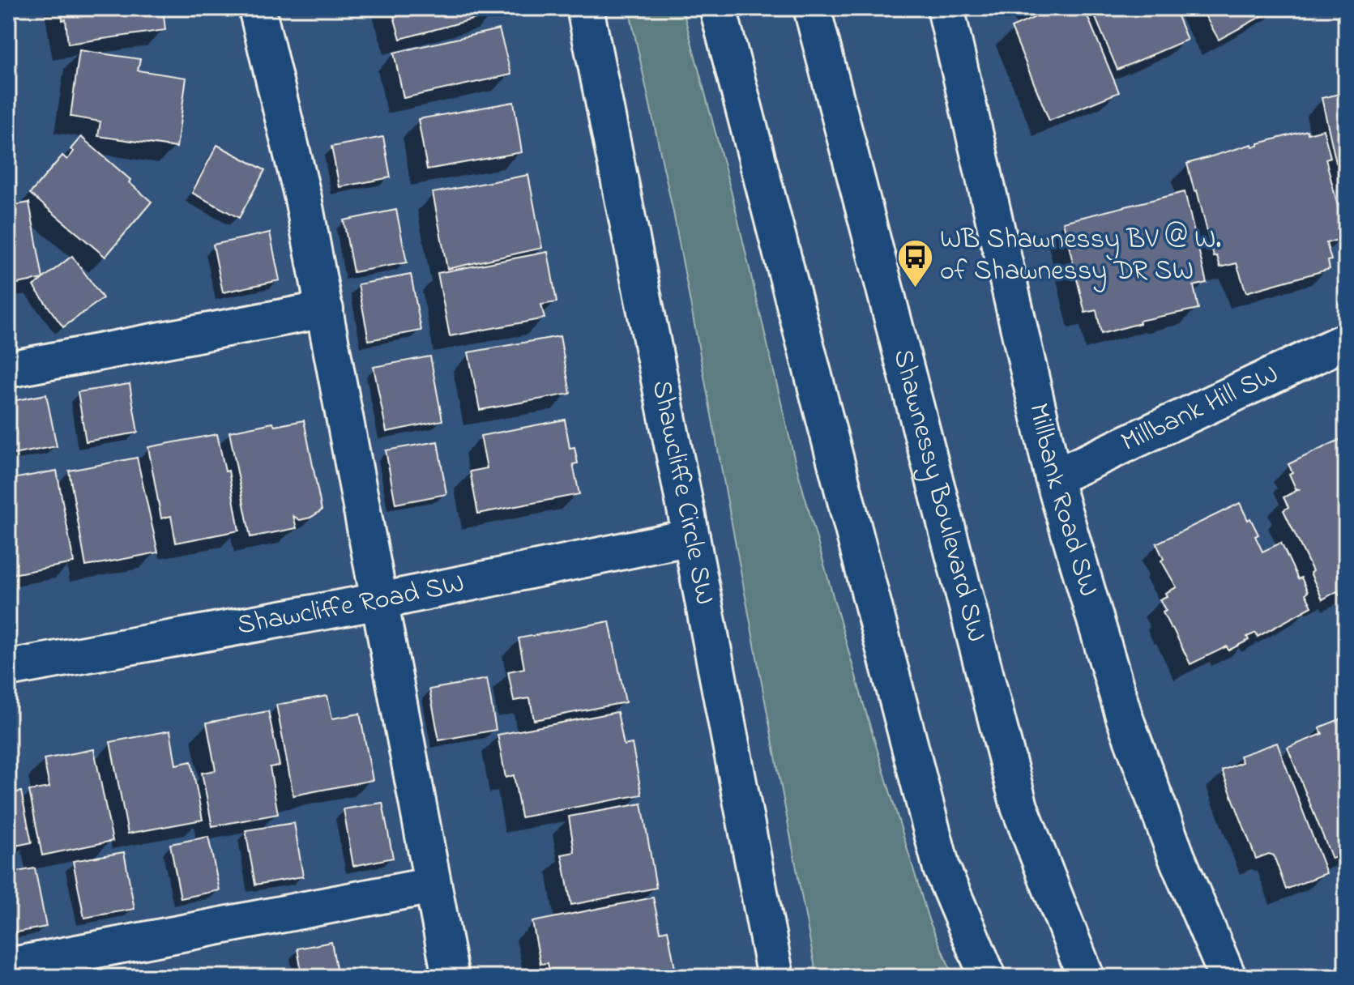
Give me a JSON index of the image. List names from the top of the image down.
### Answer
{
  "streets": {
    "street": [
      "Millbank Hill SW",
      "Shawcliffe Circle SW",
      "Shawnessy Boulevard SW",
      "Millbank Road SW",
      "Shawcliffe Road SW"
    ]
  },
  "crossings": [
    ["Millbank Hill SW", "Millbank Road SW"],
    ["Shawcliffe Circle SW", "Shawcliffe Road SW"]
  ],
  "places": {
    "bus stop": ["WB Shawnessy BV @ W. of Shawnessy DR SW"]
  }
}
